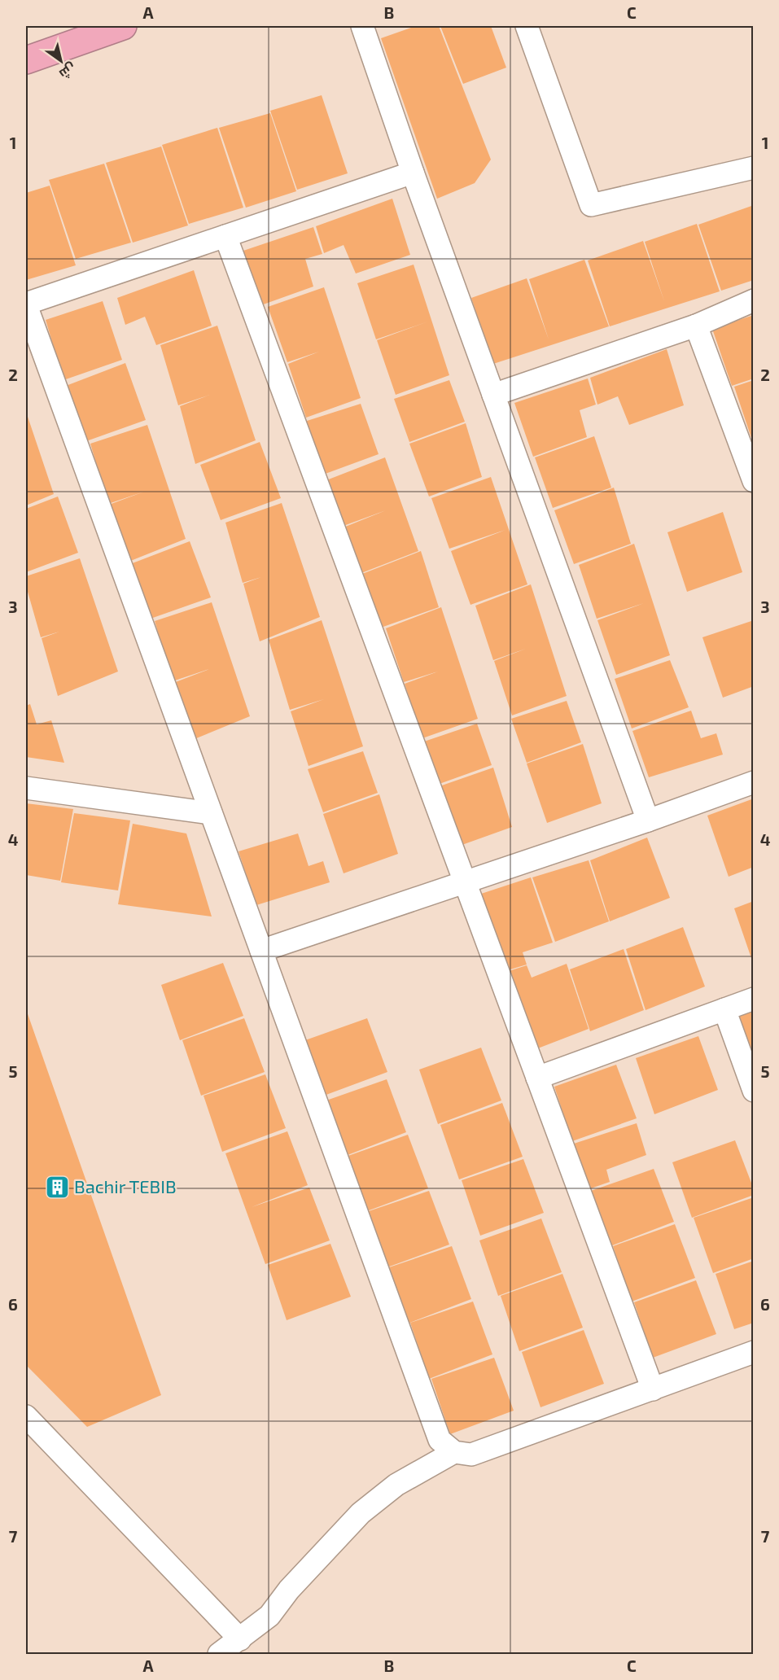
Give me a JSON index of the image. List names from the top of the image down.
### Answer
{
  "places": {
    "building": ["Bachir TEBIB"]
  },
  "north": "bottom right",
  "grid": {
    "columns": ["A", "B", "C"],
    "rows": [
      "1",
      "2",
      "3",
      "4",
      "5",
      "6",
      "7"
    ]
  }
}
